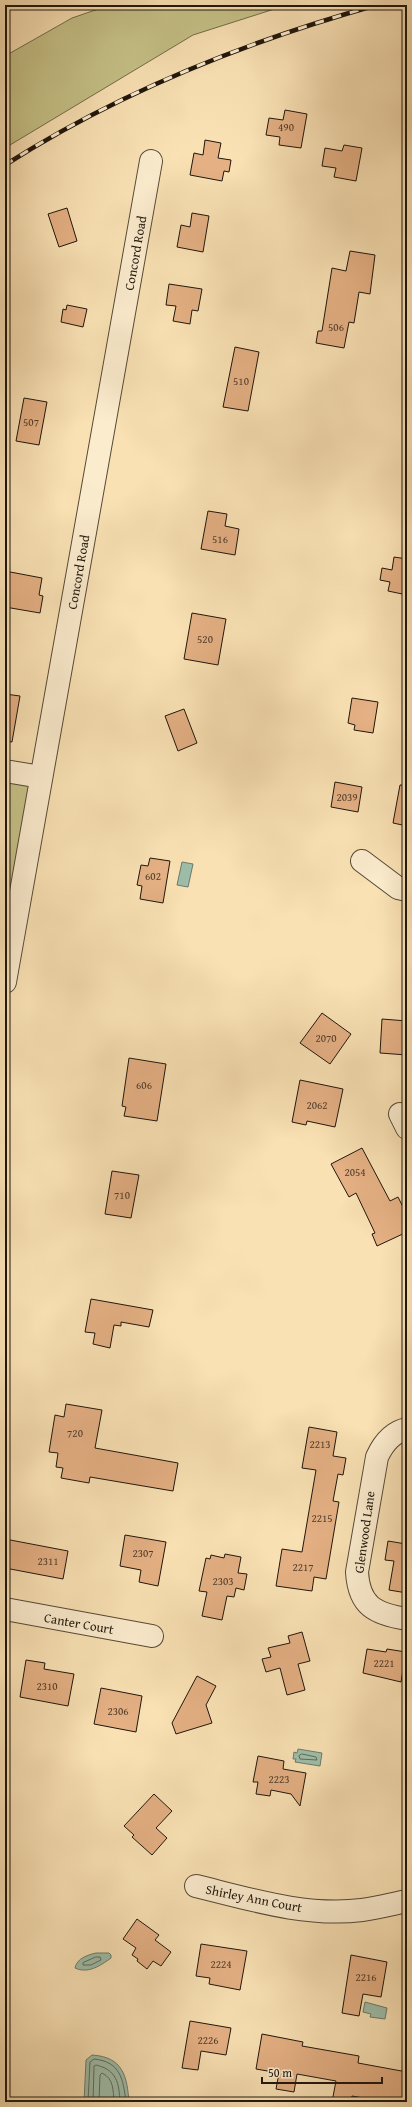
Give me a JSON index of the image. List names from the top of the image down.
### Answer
{
  "streets": {
    "street": [
      "Concord Road",
      "Glenwood Lane",
      "Canter Court",
      "Shirley Ann Court"
    ]
  },
  "house_numbers": [
    "490",
    "506",
    "510",
    "507",
    "516",
    "520",
    "2039",
    "602",
    "2070",
    "606",
    "2062",
    "2054",
    "710",
    "720",
    "2213",
    "2215",
    "2307",
    "2311",
    "2217",
    "2303",
    "2221",
    "2310",
    "2306",
    "2223",
    "2224",
    "2216",
    "2226"
  ],
  "scale_bar": "50 m"
}
